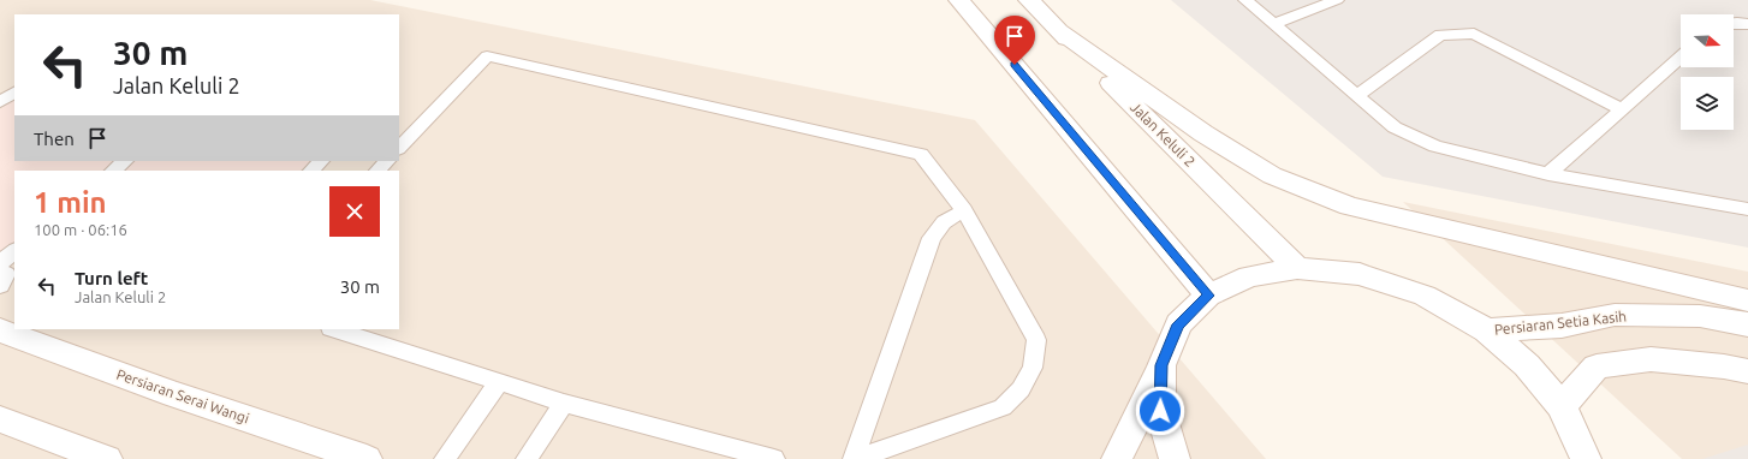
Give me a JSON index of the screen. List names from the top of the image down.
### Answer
{
  "streets": {
    "street": ["Jalan Keluli 2", "Persiaran Setia Kasih", "Persiaran Serai Wangi"]
  },
  "north": "right",
  "page": {
    "turn": ["30 m", "Jalan Keluli 2"],
    "then": "Then",
    "heading": ["1 min", "100 m · 06:16"],
    "list": [
      {
        "name": "Turn left",
        "note": "Jalan Keluli 2",
        "value": "30 m"
      }
    ]
  }
}
